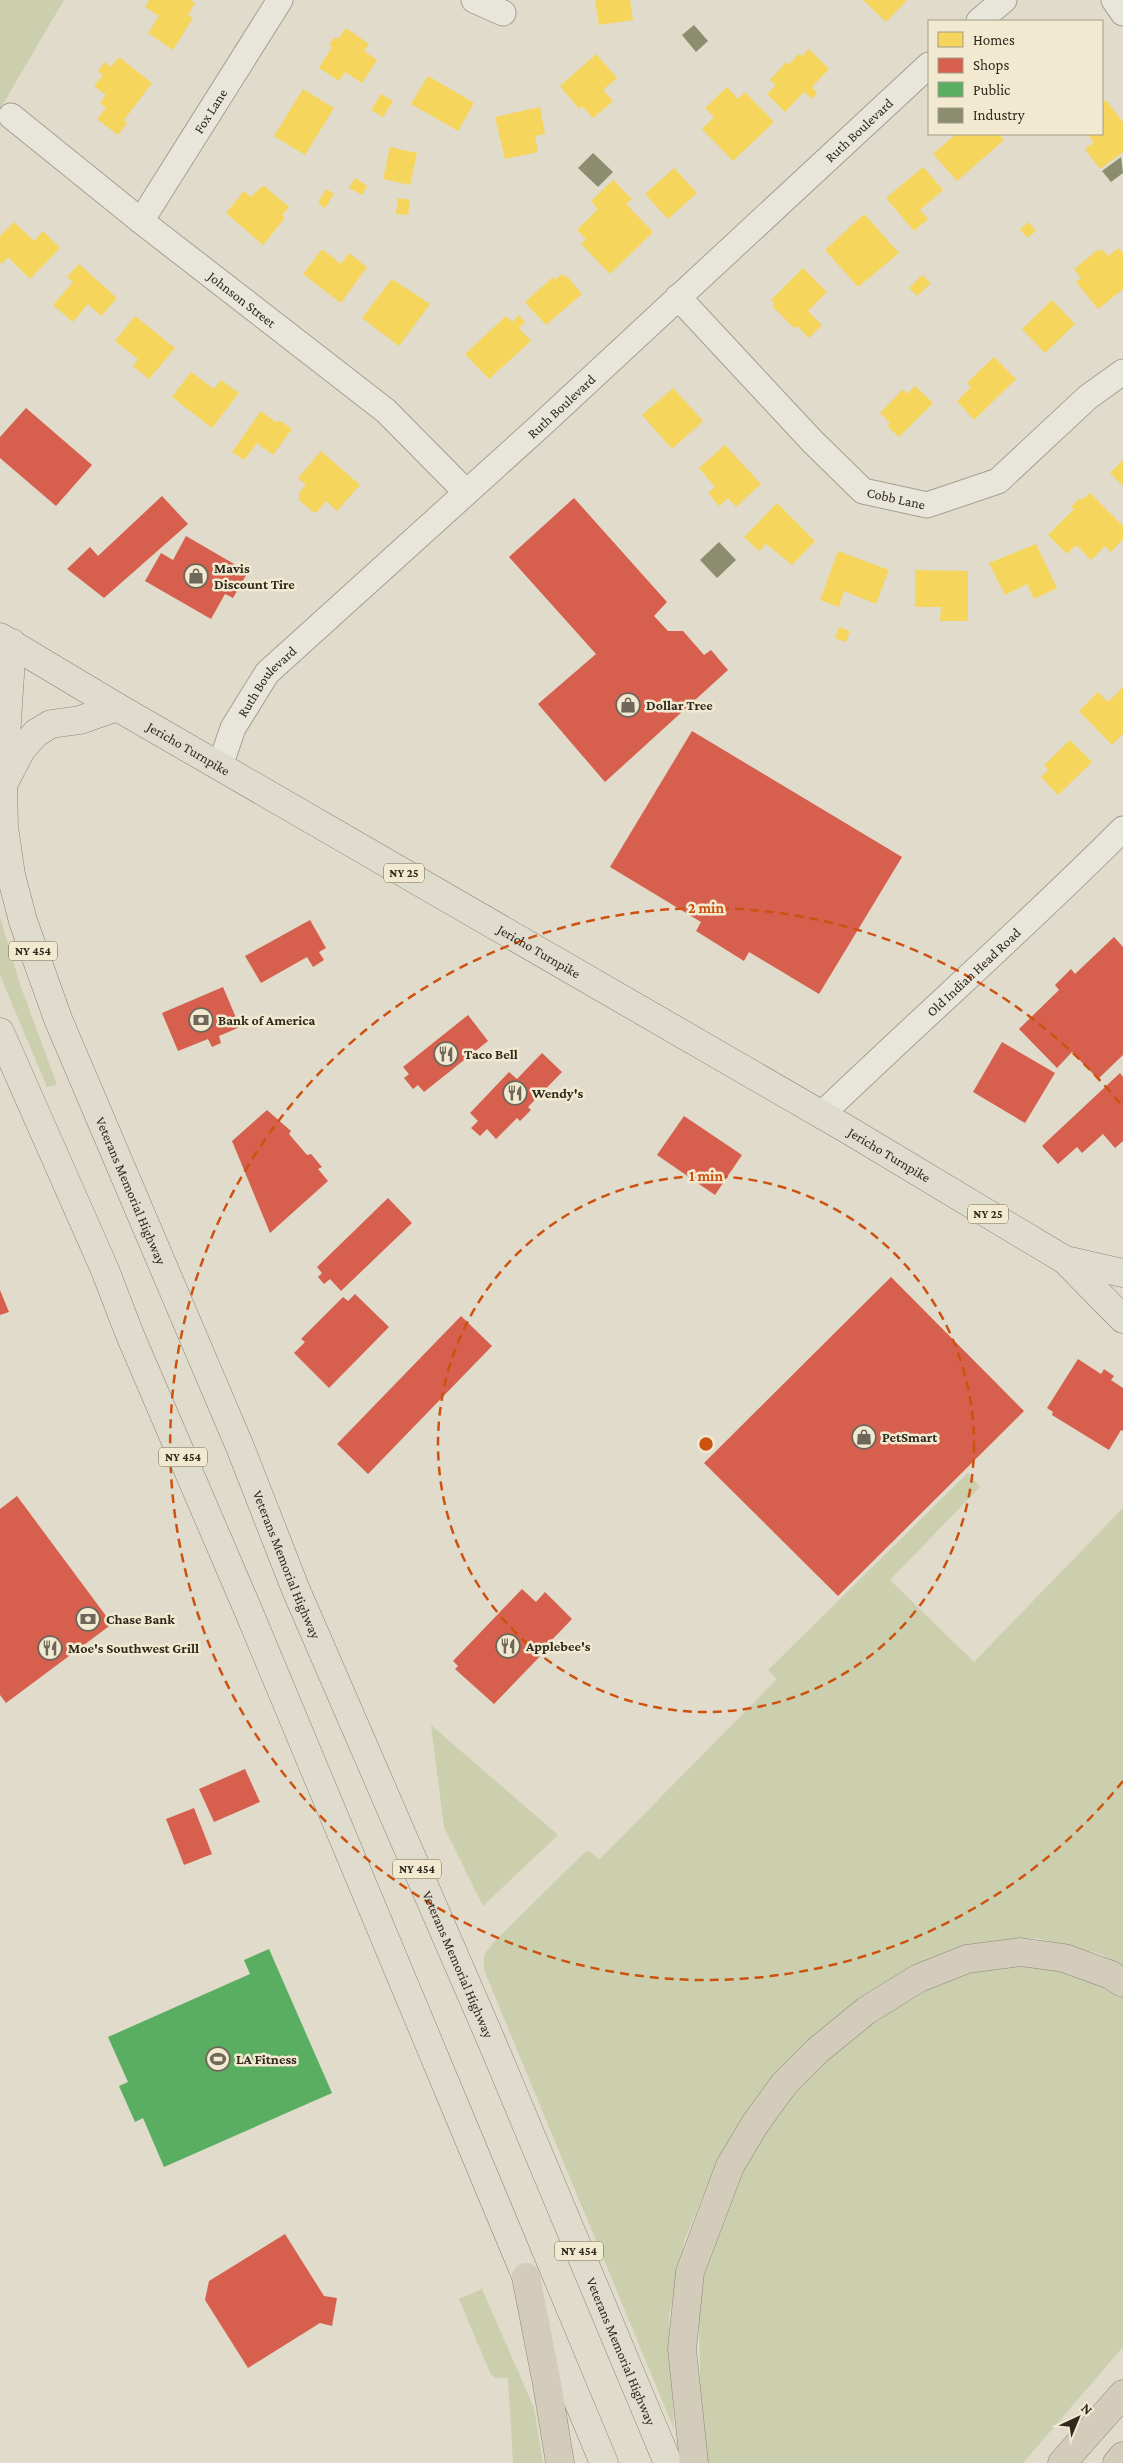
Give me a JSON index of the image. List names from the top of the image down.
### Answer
{
  "streets": {
    "main road": [
      "Jericho Turnpike",
      "NY 25",
      "NY 454",
      "Veterans Memorial Highway"
    ],
    "street": [
      "Fox Lane",
      "Ruth Boulevard",
      "Johnson Street",
      "Cobb Lane",
      "Old Indian Head Road"
    ]
  },
  "crossings": [
    ["Fox Lane", "Johnson Street"],
    ["Ruth Boulevard", "Johnson Street"],
    ["Ruth Boulevard", "Cobb Lane"],
    ["Ruth Boulevard", "Jericho Turnpike"],
    ["Jericho Turnpike", "Old Indian Head Road"],
    ["Jericho Turnpike", "Veterans Memorial Highway"]
  ],
  "places": {
    "shop": ["Mavis Discount Tire", "Dollar Tree", "PetSmart"],
    "bank": ["Bank of America", "Chase Bank"],
    "restaurant": [
      "Taco Bell",
      "Wendy's",
      "Applebee's",
      "Moe's Southwest Grill"
    ],
    "sports": ["LA Fitness"]
  },
  "legend": [
    "Homes",
    "Shops",
    "Public",
    "Industry"
  ],
  "north": "top right",
  "rings": ["2 min", "1 min"]
}
